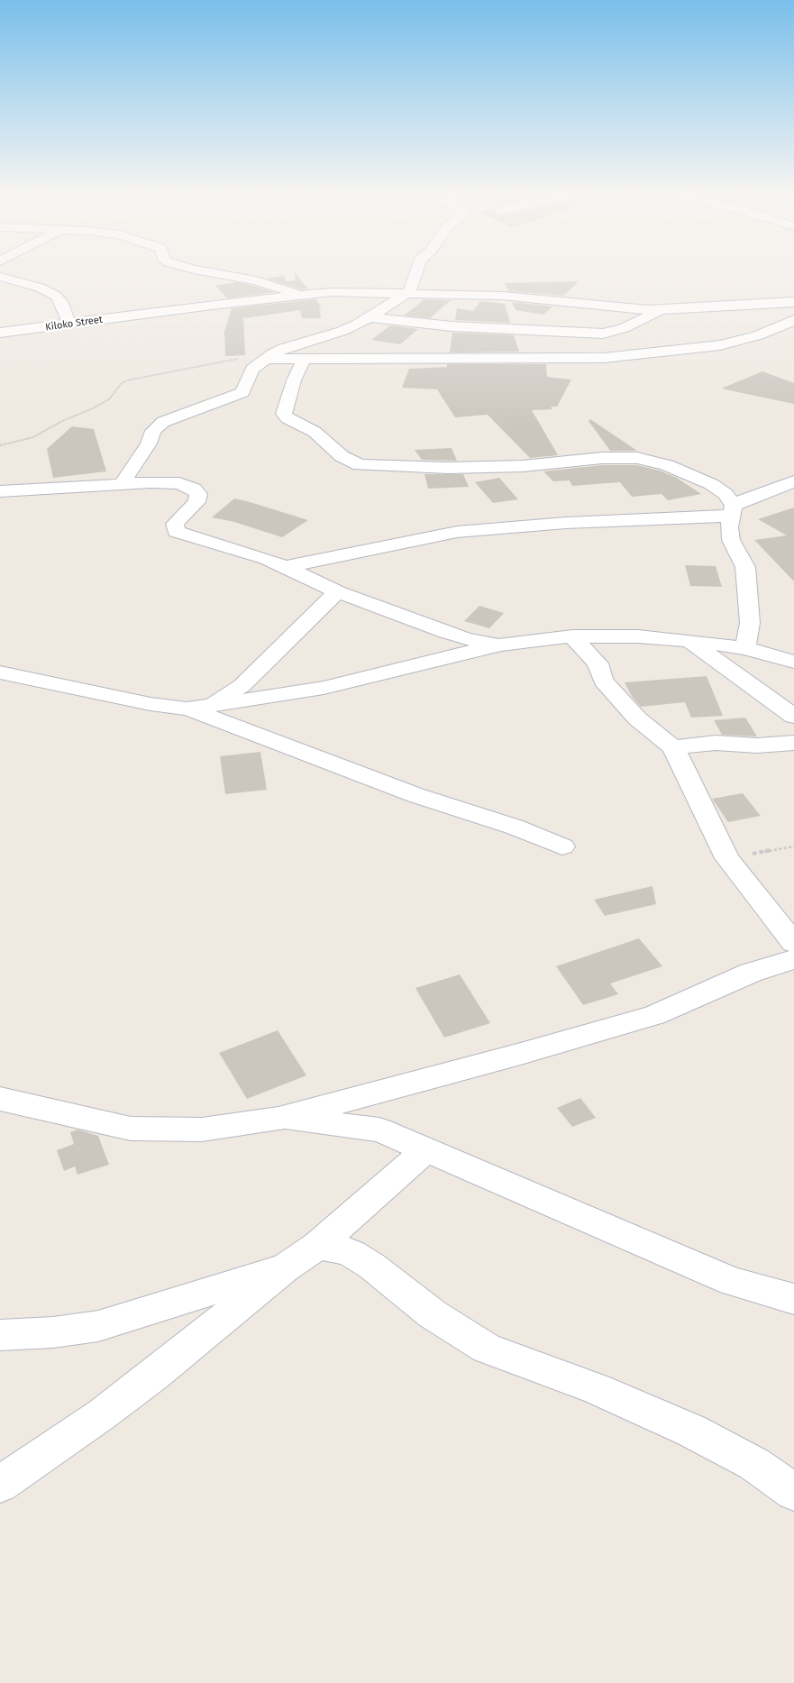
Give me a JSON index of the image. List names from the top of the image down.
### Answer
{
  "streets": {
    "street": ["Kiloko Street"]
  }
}
